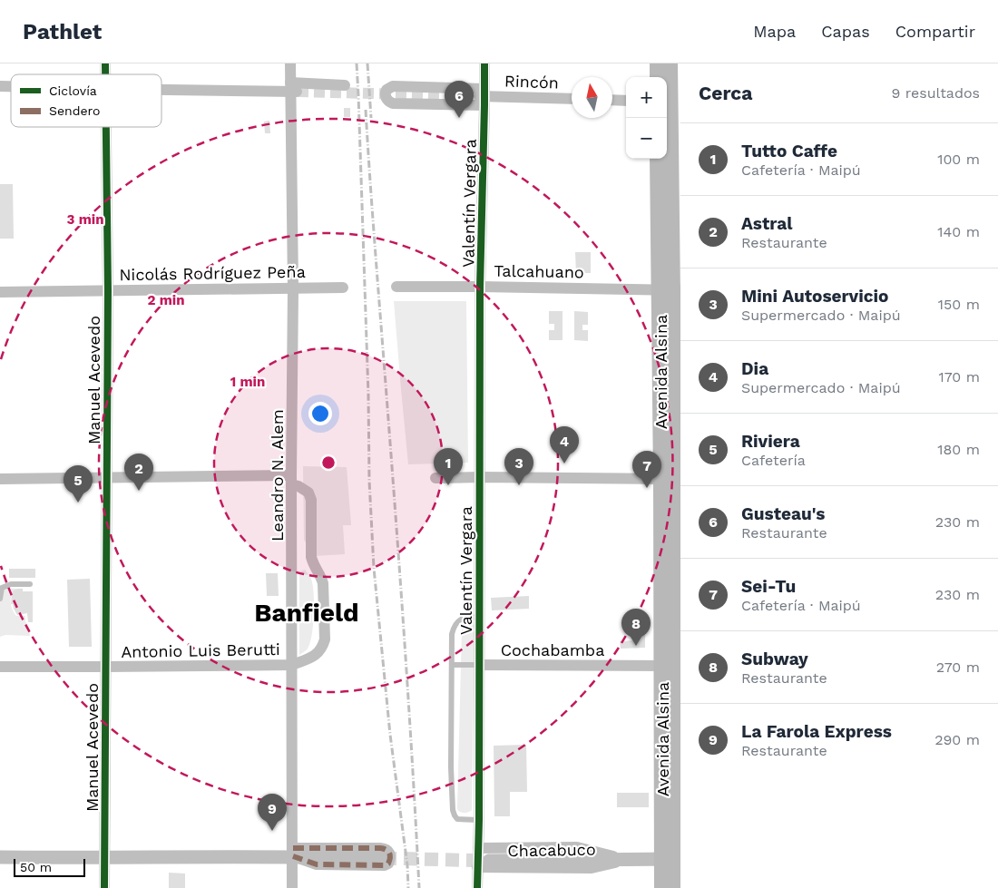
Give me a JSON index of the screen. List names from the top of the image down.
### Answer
{
  "streets": {
    "main road": ["Avenida Alsina"],
    "street": [
      "Rincón",
      "Valentín Vergara",
      "Talcahuano",
      "Nicolás Rodríguez Peña",
      "Manuel Acevedo",
      "Leandro N. Alem",
      "Cochabamba",
      "Antonio Luis Berutti",
      "Chacabuco"
    ]
  },
  "crossings": [
    ["Rincón", "Valentín Vergara"],
    ["Valentín Vergara", "Talcahuano"],
    ["Valentín Vergara", "Cochabamba"],
    ["Valentín Vergara", "Chacabuco"],
    ["Talcahuano", "Avenida Alsina"],
    ["Nicolás Rodríguez Peña", "Manuel Acevedo"],
    ["Nicolás Rodríguez Peña", "Leandro N. Alem"],
    ["Avenida Alsina", "Cochabamba"],
    ["Avenida Alsina", "Chacabuco"],
    ["Manuel Acevedo", "Antonio Luis Berutti"],
    ["Leandro N. Alem", "Antonio Luis Berutti"]
  ],
  "districts": ["Banfield"],
  "legend": ["Ciclovía", "Sendero"],
  "scale_bar": "50 m",
  "north": "top",
  "page": {
    "header": "Pathlet",
    "nav": ["Mapa", "Capas", "Compartir"],
    "heading": ["Cerca", "9 resultados"],
    "map_buttons": ["+", "−"],
    "pins": [
      "6",
      "4",
      "1",
      "3",
      "7",
      "2",
      "5",
      "8",
      "9"
    ],
    "list": [
      {
        "mark": "1",
        "name": "Tutto Caffe",
        "note": "Cafetería · Maipú",
        "value": "100 m"
      },
      {
        "mark": "2",
        "name": "Astral",
        "note": "Restaurante",
        "value": "140 m"
      },
      {
        "mark": "3",
        "name": "Mini Autoservicio",
        "note": "Supermercado · Maipú",
        "value": "150 m"
      },
      {
        "mark": "4",
        "name": "Dia",
        "note": "Supermercado · Maipú",
        "value": "170 m"
      },
      {
        "mark": "5",
        "name": "Riviera",
        "note": "Cafetería",
        "value": "180 m"
      },
      {
        "mark": "6",
        "name": "Gusteau's",
        "note": "Restaurante",
        "value": "230 m"
      },
      {
        "mark": "7",
        "name": "Sei-Tu",
        "note": "Cafetería · Maipú",
        "value": "230 m"
      },
      {
        "mark": "8",
        "name": "Subway",
        "note": "Restaurante",
        "value": "270 m"
      },
      {
        "mark": "9",
        "name": "La Farola Express",
        "note": "Restaurante",
        "value": "290 m"
      }
    ],
    "scale": "50 m"
  },
  "rings": ["3 min", "2 min", "1 min"]
}
